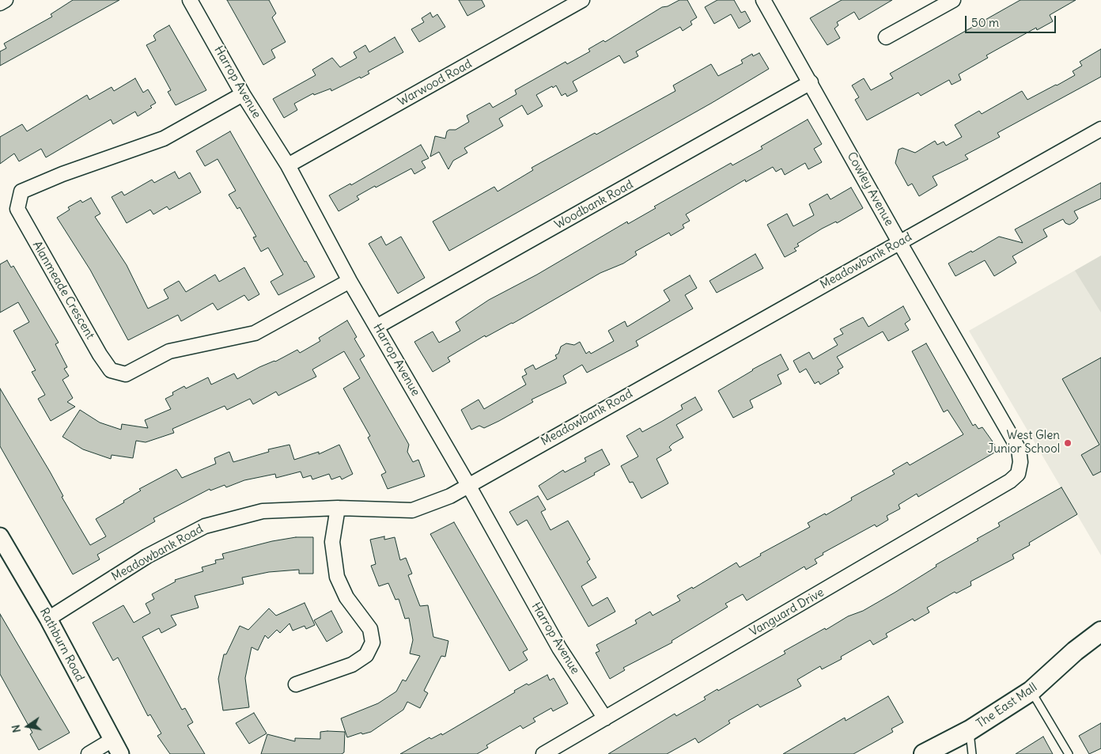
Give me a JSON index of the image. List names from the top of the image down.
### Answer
{
  "streets": {
    "main road": ["The East Mall"],
    "street": [
      "Harrop Avenue",
      "Warwood Road",
      "Cowley Avenue",
      "Woodbank Road",
      "Meadowbank Road",
      "Alanmeade Crescent",
      "Vanguard Drive",
      "Rathburn Road"
    ]
  },
  "crossings": [
    ["Harrop Avenue", "Warwood Road"],
    ["Harrop Avenue", "Woodbank Road"],
    ["Harrop Avenue", "Meadowbank Road"],
    ["Harrop Avenue", "Alanmeade Crescent"],
    ["Harrop Avenue", "Vanguard Drive"],
    ["Cowley Avenue", "Woodbank Road"],
    ["Cowley Avenue", "Meadowbank Road"],
    ["Cowley Avenue", "Vanguard Drive"],
    ["Meadowbank Road", "Rathburn Road"]
  ],
  "places": ["West Glen Junior School"],
  "scale_bar": "50 m",
  "north": "left"
}
